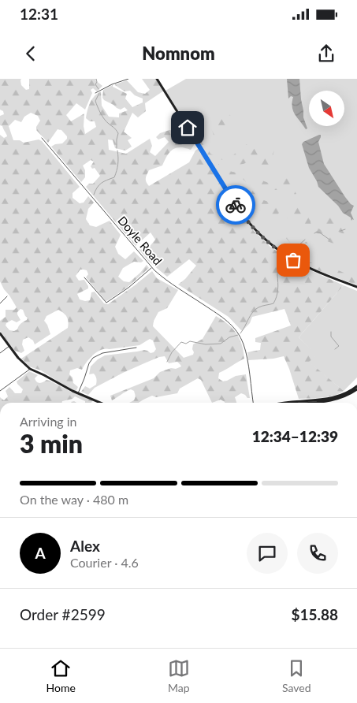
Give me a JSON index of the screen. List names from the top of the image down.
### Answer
{
  "streets": {
    "street": ["Doyle Road"]
  },
  "north": "bottom right",
  "page": {
    "status": "12:31",
    "header": "Nomnom",
    "heading": ["3 min", "Arriving in", "12:34–12:39"],
    "panel": [
      "Alex",
      "Courier · 4.6",
      "Order #2599",
      "$15.88"
    ],
    "bar": "On the way · 480 m",
    "round": "A",
    "tabs": ["Home", "Map", "Saved"]
  }
}
